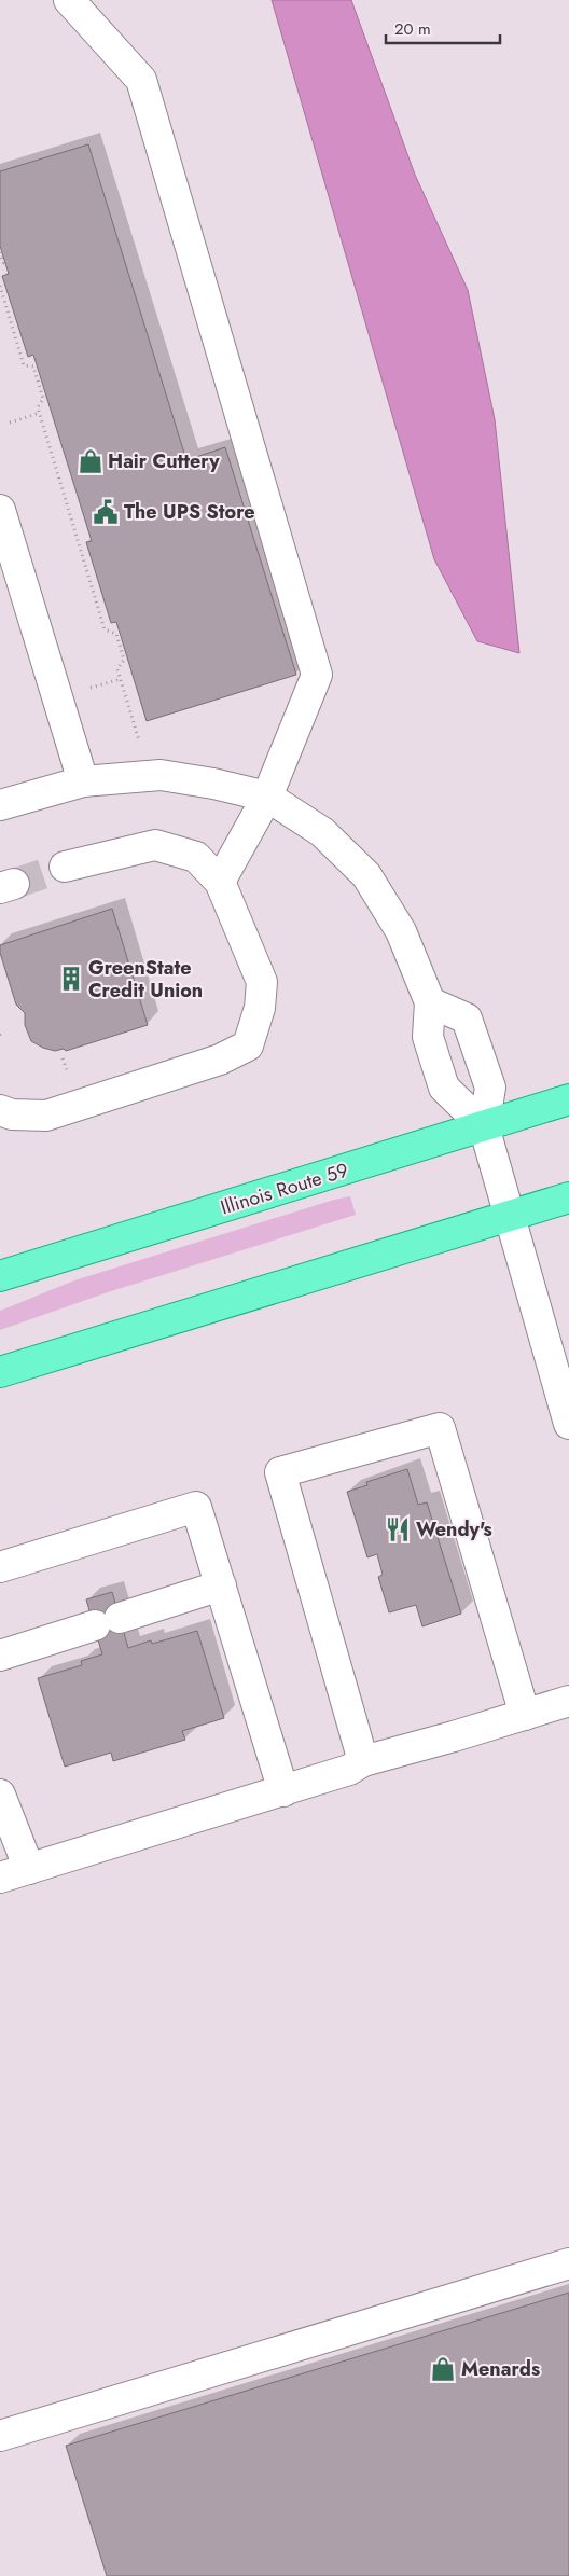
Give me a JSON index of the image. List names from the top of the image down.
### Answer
{
  "streets": {
    "main road": ["Illinois Route 59"]
  },
  "places": {
    "shop": ["Hair Cuttery", "Menards"],
    "public building": ["The UPS Store"],
    "building": ["GreenState Credit Union"],
    "restaurant": ["Wendy's"]
  },
  "scale_bar": "20 m"
}
